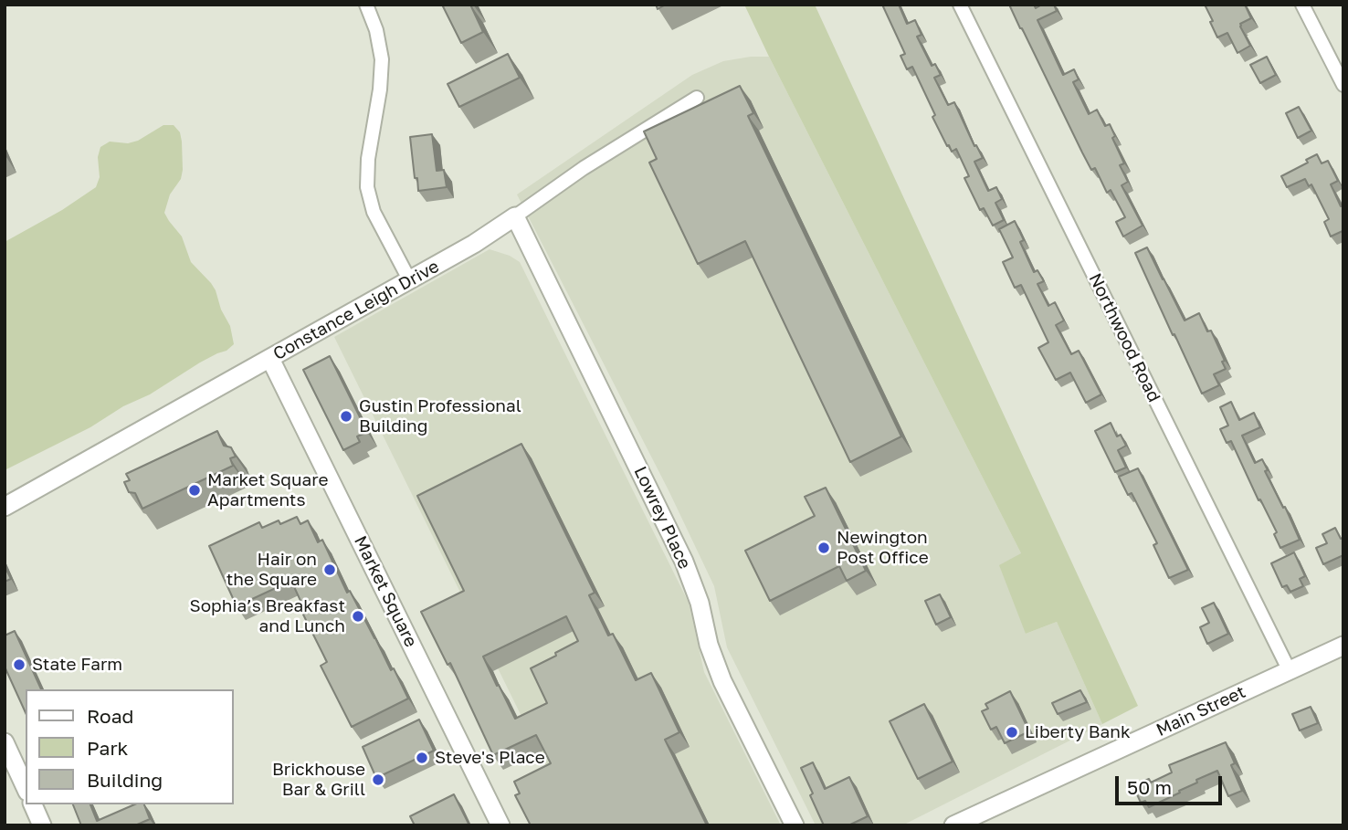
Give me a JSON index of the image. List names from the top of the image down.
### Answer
{
  "streets": {
    "street": [
      "Constance Leigh Drive",
      "Northwood Road",
      "Lowrey Place",
      "Market Square",
      "Main Street"
    ]
  },
  "crossings": [
    ["Constance Leigh Drive", "Lowrey Place"],
    ["Constance Leigh Drive", "Market Square"],
    ["Northwood Road", "Main Street"]
  ],
  "places": [
    "Gustin Professional Building",
    "Market Square Apartments",
    "Newington Post Office",
    "Hair on the Square",
    "Sophia’s Breakfast and Lunch",
    "State Farm",
    "Liberty Bank",
    "Steve's Place",
    "Brickhouse Bar & Grill"
  ],
  "legend": ["Road", "Park", "Building"],
  "scale_bar": "50 m"
}
